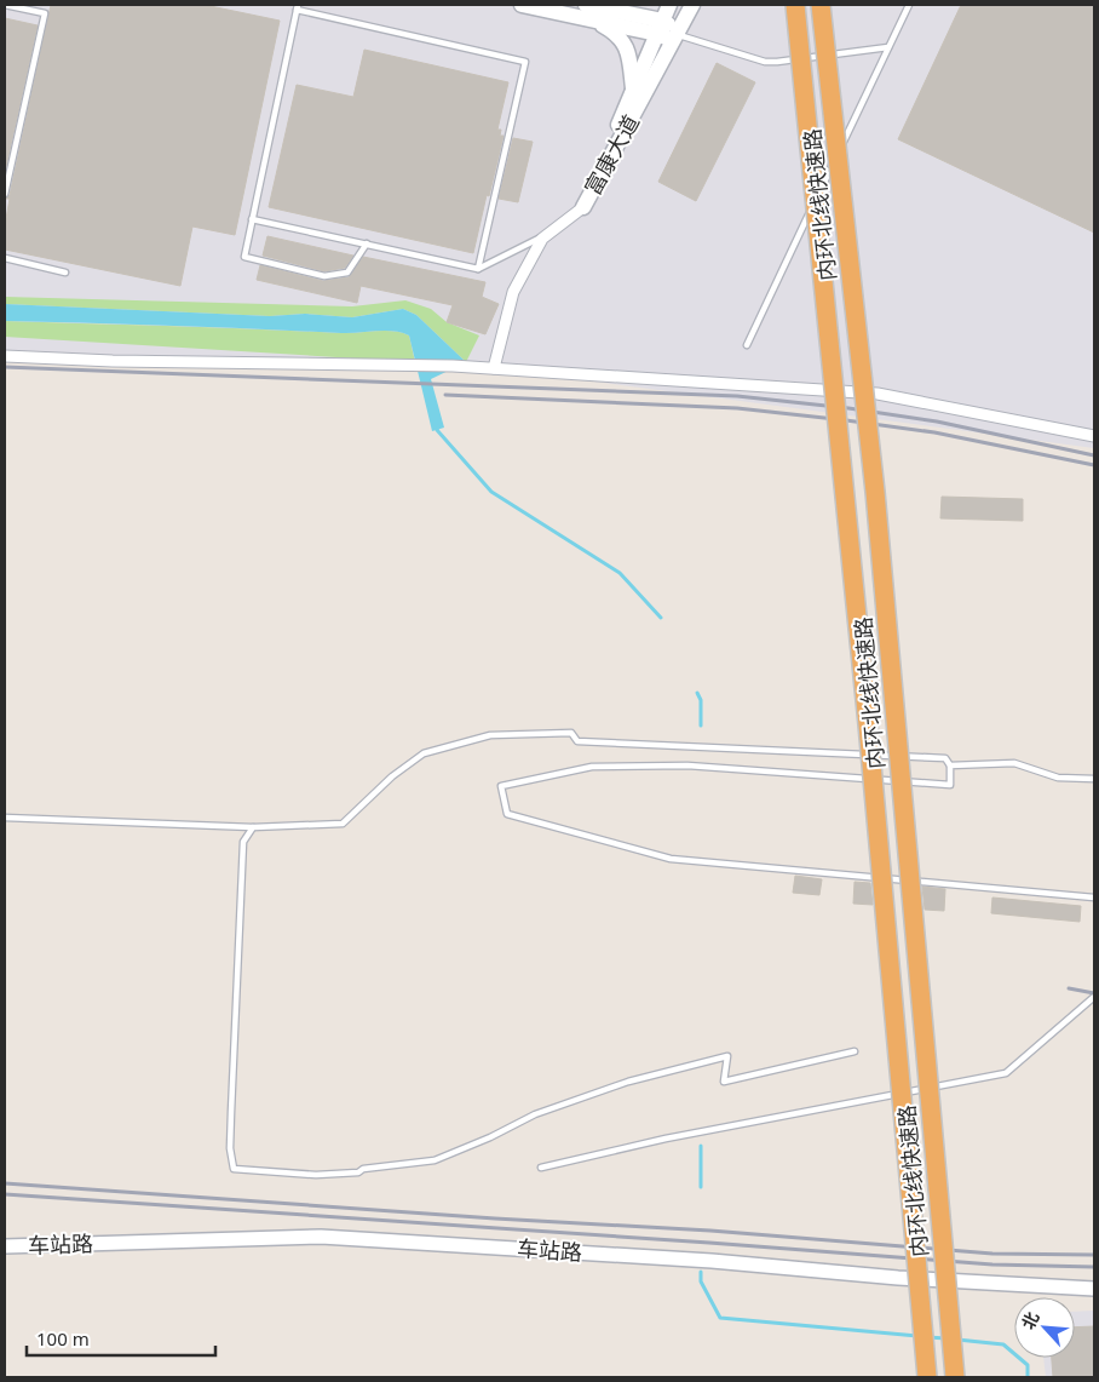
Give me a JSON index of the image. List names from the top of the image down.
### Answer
{
  "streets": {
    "highway": ["内环北线快速路"],
    "main road": ["富康大道"],
    "street": ["车站路"]
  },
  "scale_bar": "100 m",
  "north": "top left"
}
